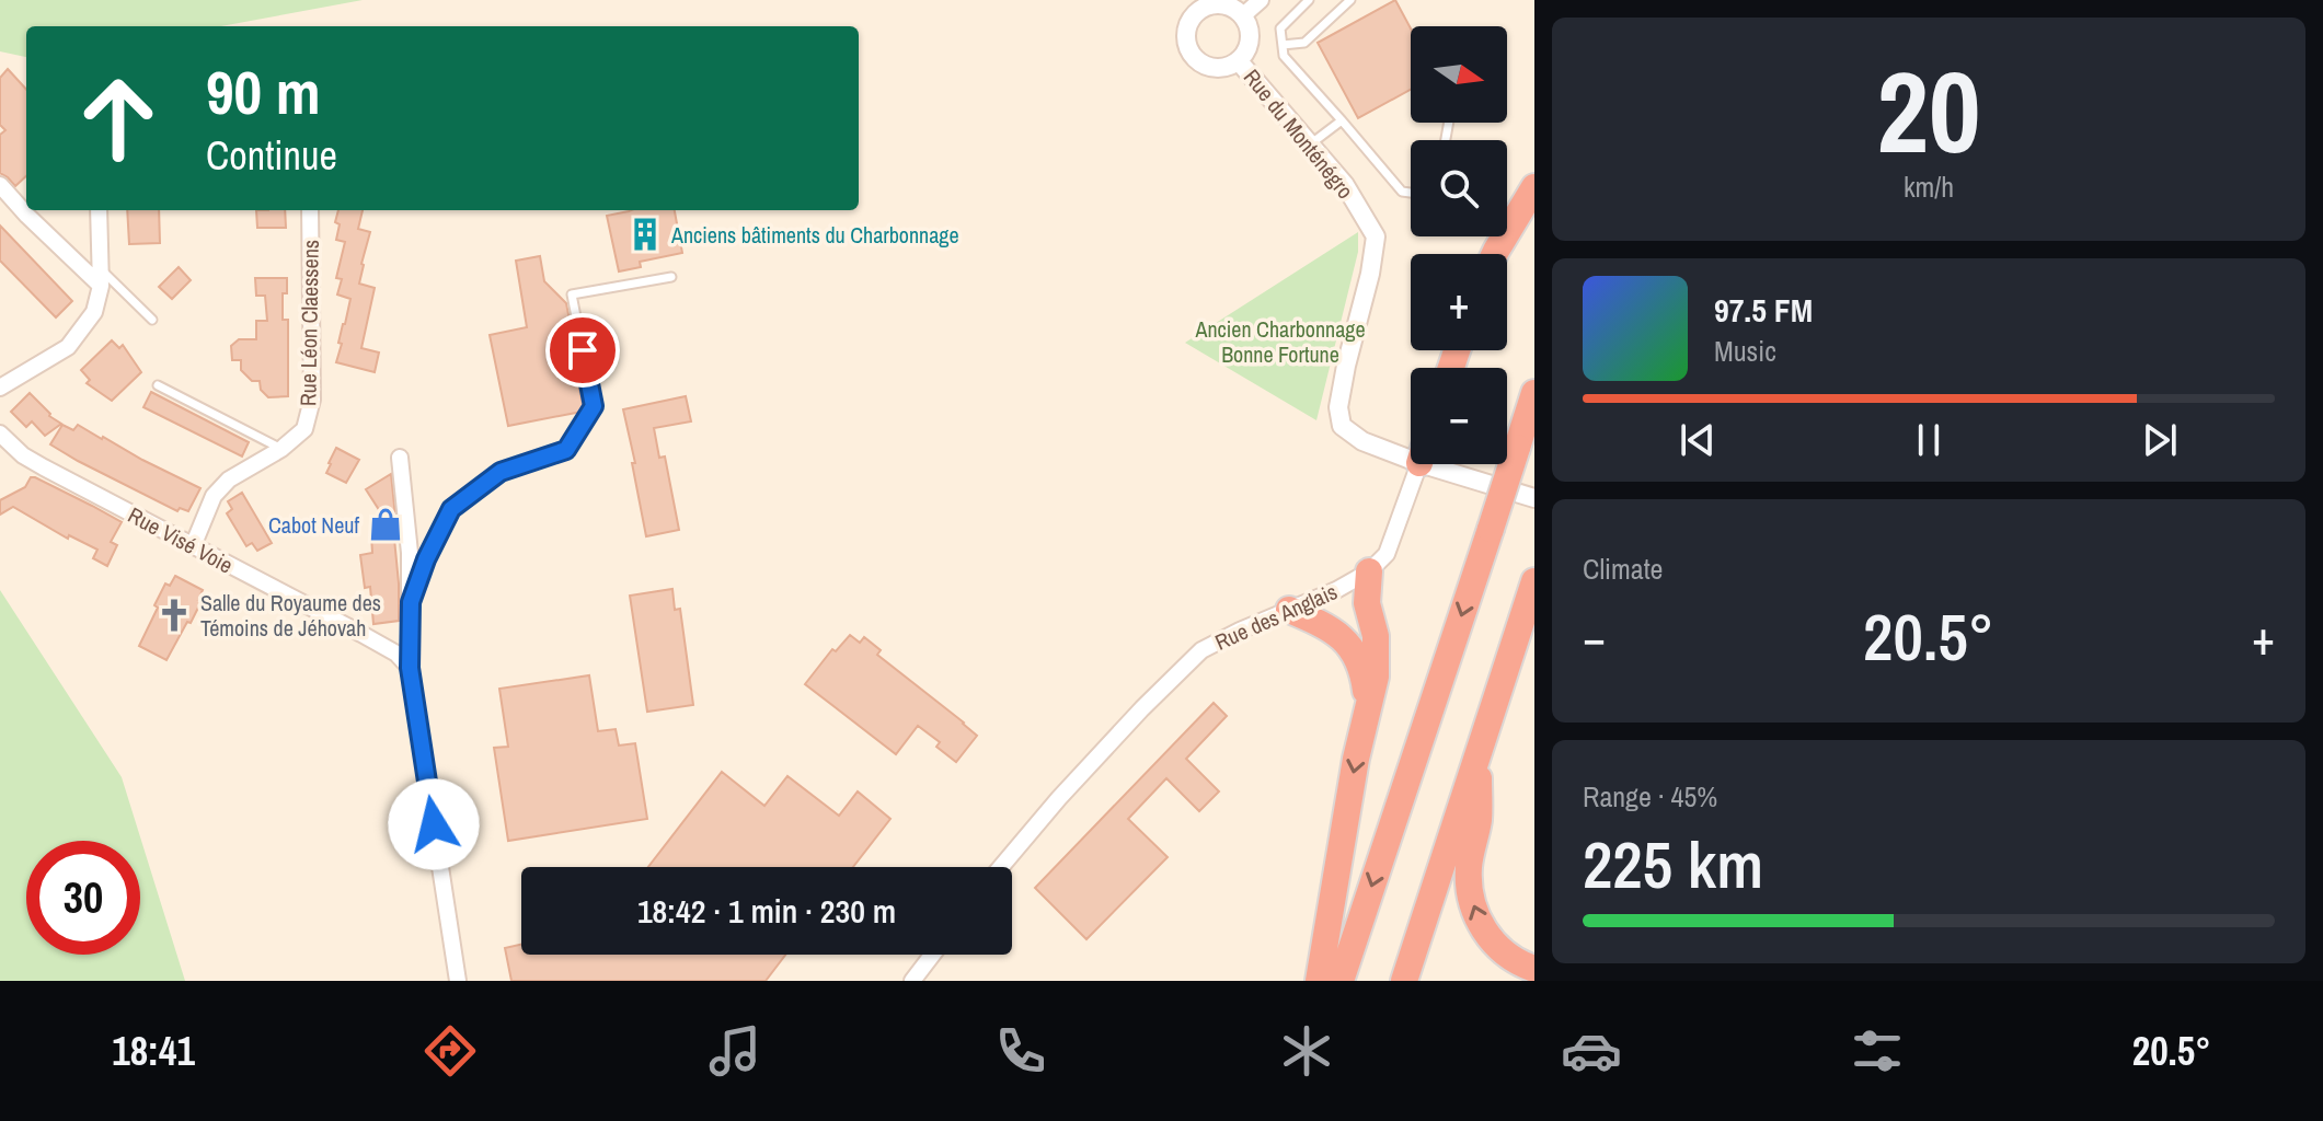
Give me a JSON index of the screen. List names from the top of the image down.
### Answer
{
  "streets": {
    "street": [
      "Rue du Monténégro",
      "Rue Léon Claessens",
      "Rue Visé Voie",
      "Rue des Anglais"
    ]
  },
  "crossings": [
    ["Rue Léon Claessens", "Rue Visé Voie"]
  ],
  "parks": ["Ancien Charbonnage Bonne Fortune"],
  "places": {
    "building": ["Anciens bâtiments du Charbonnage"],
    "shop": ["Cabot Neuf"],
    "church": ["Salle du Royaume des Témoins de Jéhovah"]
  },
  "north": "right",
  "page": {
    "tile": [
      ["20", "km/h"],
      "Climate",
      ["Range · 45%", "225 km"]
    ],
    "map_buttons": ["+", "−"],
    "turn": ["90 m", "Continue"],
    "song": ["97.5 FM", "Music"],
    "heat": ["−", "20.5°", "+"],
    "limit": "30",
    "trip": "18:42 · 1 min · 230 m",
    "tabs": ["18:41", "20.5°"]
  }
}
